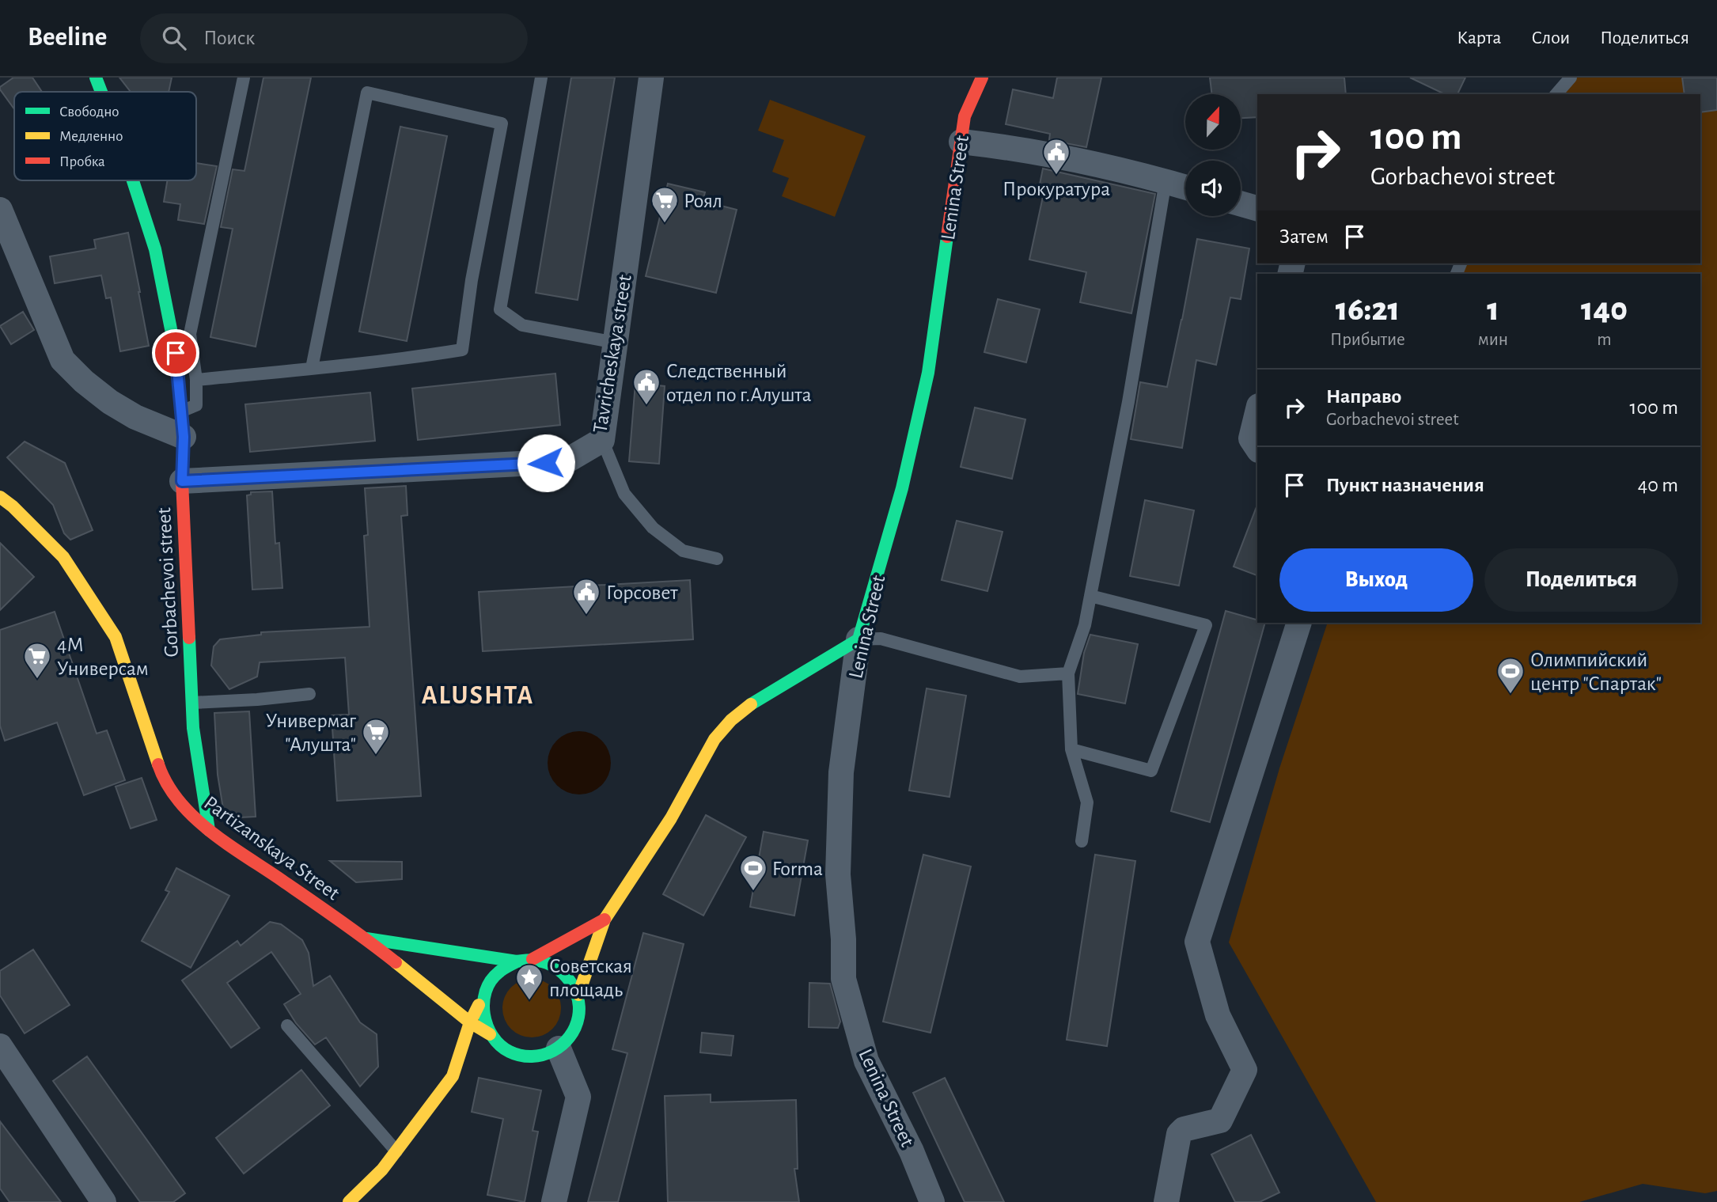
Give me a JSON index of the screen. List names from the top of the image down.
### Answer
{
  "streets": {
    "main road": ["Lenina Street", "Gorbachevoi street", "Partizanskaya Street"],
    "street": ["Tavricheskaya street"]
  },
  "crossings": [
    ["Tavricheskaya street", "Gorbachevoi street"],
    ["Gorbachevoi street", "Partizanskaya Street"]
  ],
  "districts": ["ALUSHTA"],
  "places": {
    "public building": ["Прокуратура", "Следственный отдел по г.Алушта", "Горсовет"],
    "supermarket": ["Роял", "4М Универсам", "Универмаг \"Алушта\""],
    "sports": ["Олимпийский центр \"Спартак\"", "Forma"],
    "place": ["Советская площадь"]
  },
  "legend": ["Свободно", "Медленно", "Пробка"],
  "north": "top",
  "page": {
    "header": "Beeline",
    "search": "Поиск",
    "nav": ["Карта", "Слои", "Поделиться"],
    "turn": ["100 m", "Gorbachevoi street"],
    "then": "Затем",
    "eta": [
      "16:21",
      "Прибытие",
      "1",
      "мин",
      "140",
      "m"
    ],
    "list": [
      {
        "name": "Направо",
        "note": "Gorbachevoi street",
        "value": "100 m"
      },
      {
        "name": "Пункт назначения",
        "value": "40 m"
      }
    ],
    "buttons": ["Выход", "Поделиться"]
  }
}
